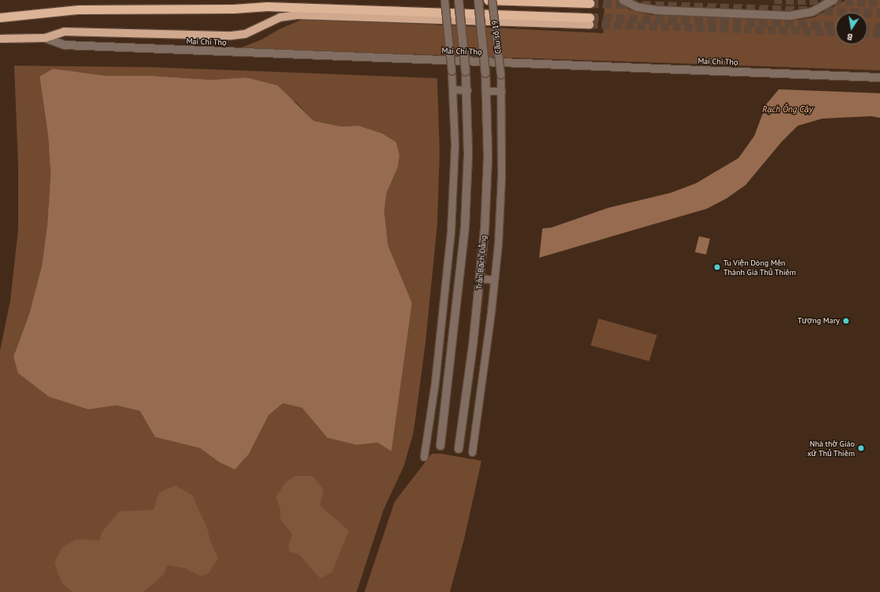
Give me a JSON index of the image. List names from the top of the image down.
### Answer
{
  "streets": {
    "highway": ["Mai Chí Thọ"],
    "street": ["Cầu số 19", "Trần Bạch Đằng"]
  },
  "crossings": [
    ["Cầu số 19", "Trần Bạch Đằng"]
  ],
  "water": ["Rạch Ông Cậy"],
  "places": ["Tu Viện Dòng Mến Thánh Giá Thủ Thiêm", "Tượng Mary", "Nhà thờ Giáo xứ Thủ Thiêm"],
  "north": "bottom"
}
